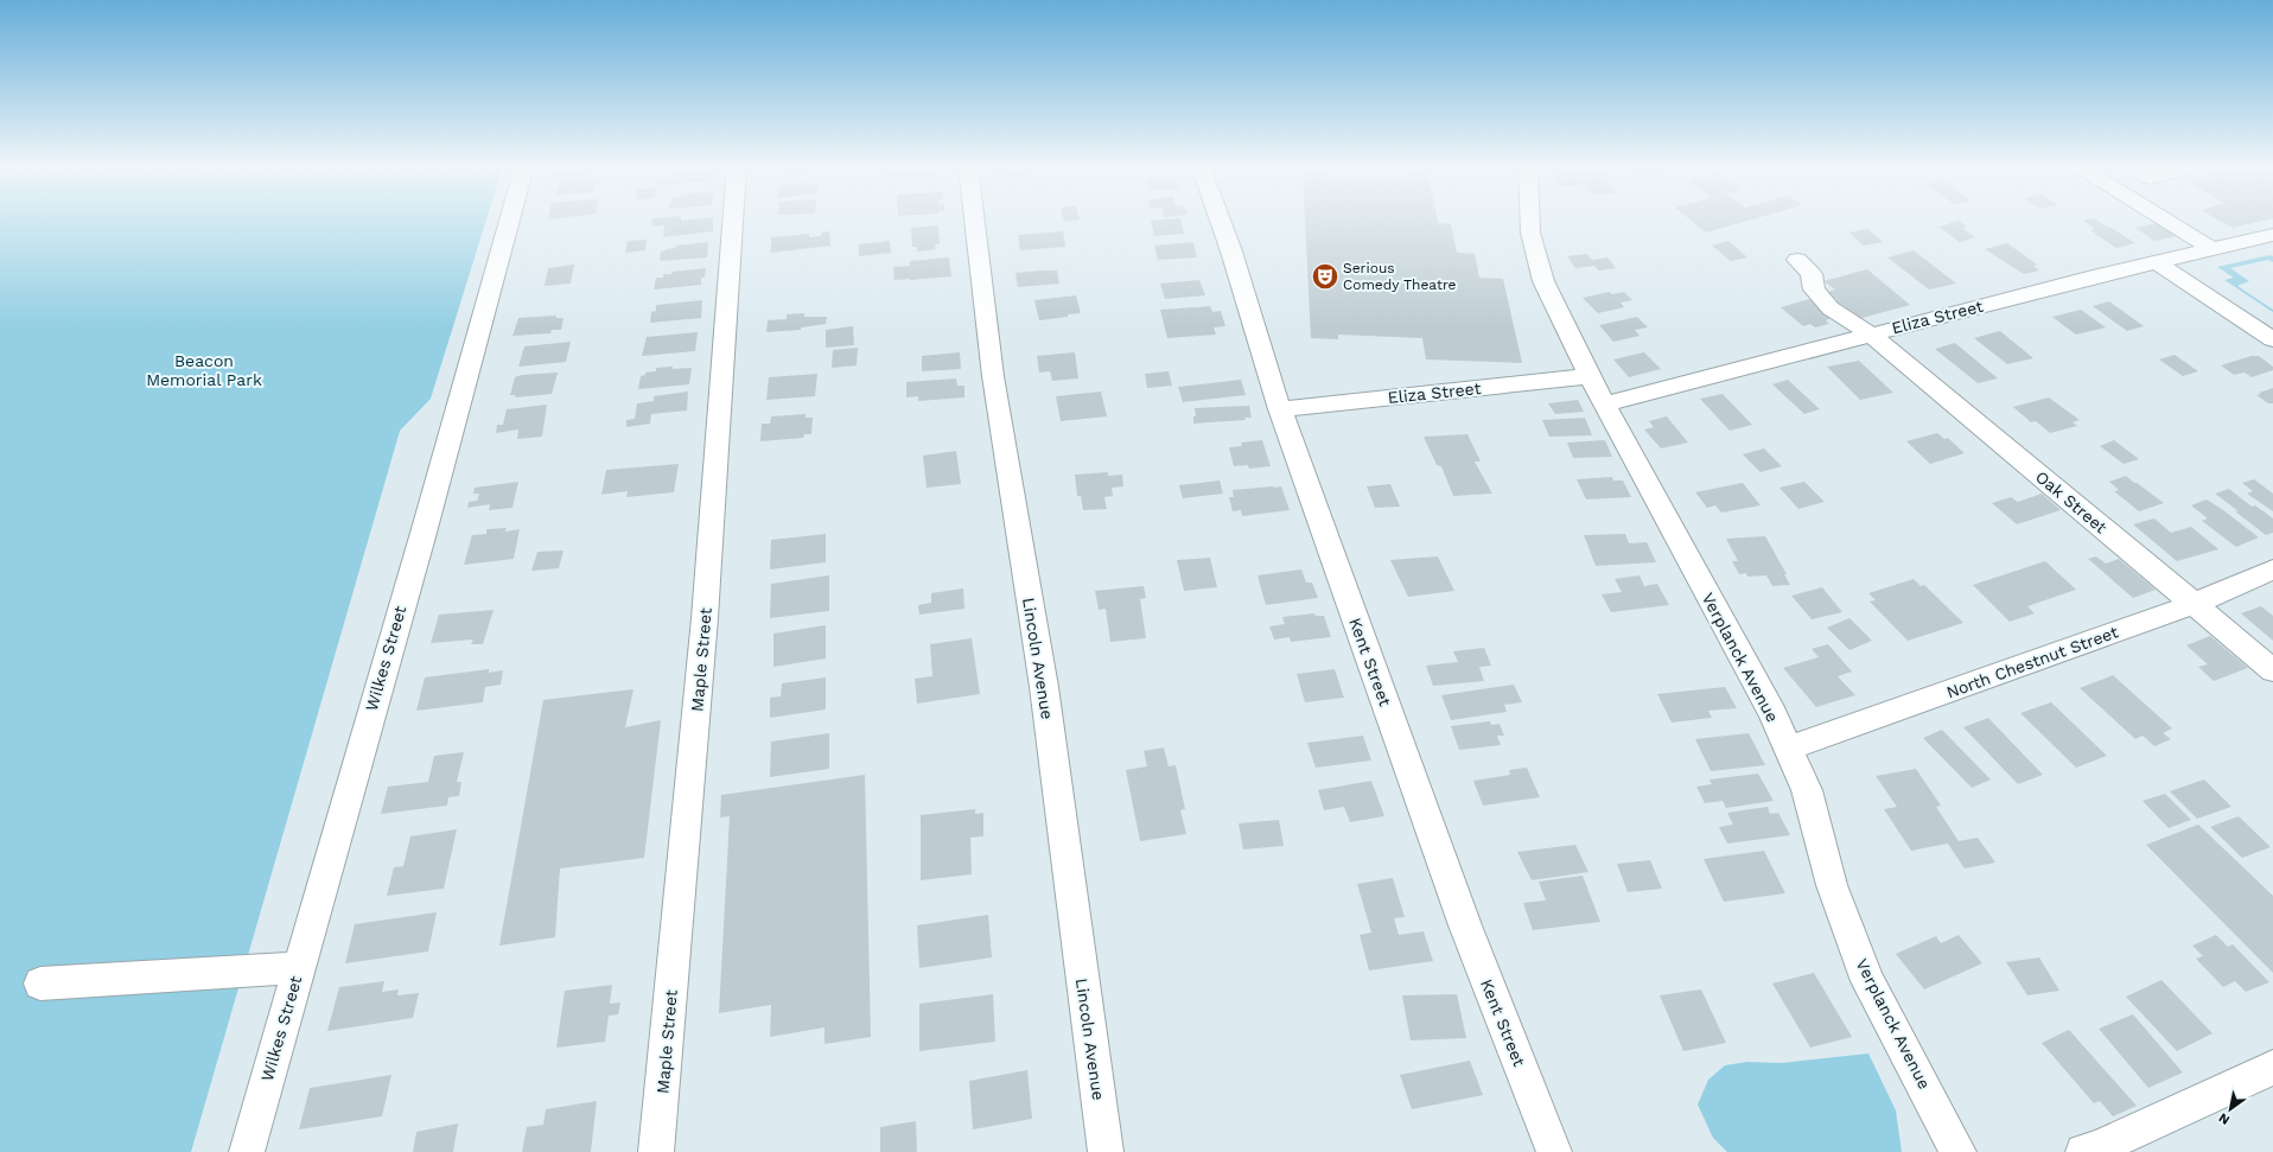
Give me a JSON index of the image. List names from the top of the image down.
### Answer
{
  "streets": {
    "street": [
      "Eliza Street",
      "Oak Street",
      "Verplanck Avenue",
      "Wilkes Street",
      "Lincoln Avenue",
      "Maple Street",
      "Kent Street",
      "North Chestnut Street"
    ]
  },
  "crossings": [
    ["Eliza Street", "Oak Street"],
    ["Eliza Street", "Verplanck Avenue"],
    ["Eliza Street", "Kent Street"],
    ["Oak Street", "North Chestnut Street"],
    ["Verplanck Avenue", "North Chestnut Street"]
  ],
  "parks": ["Beacon Memorial Park"],
  "places": {
    "theatre": ["Serious Comedy Theatre"]
  },
  "north": "bottom left"
}
